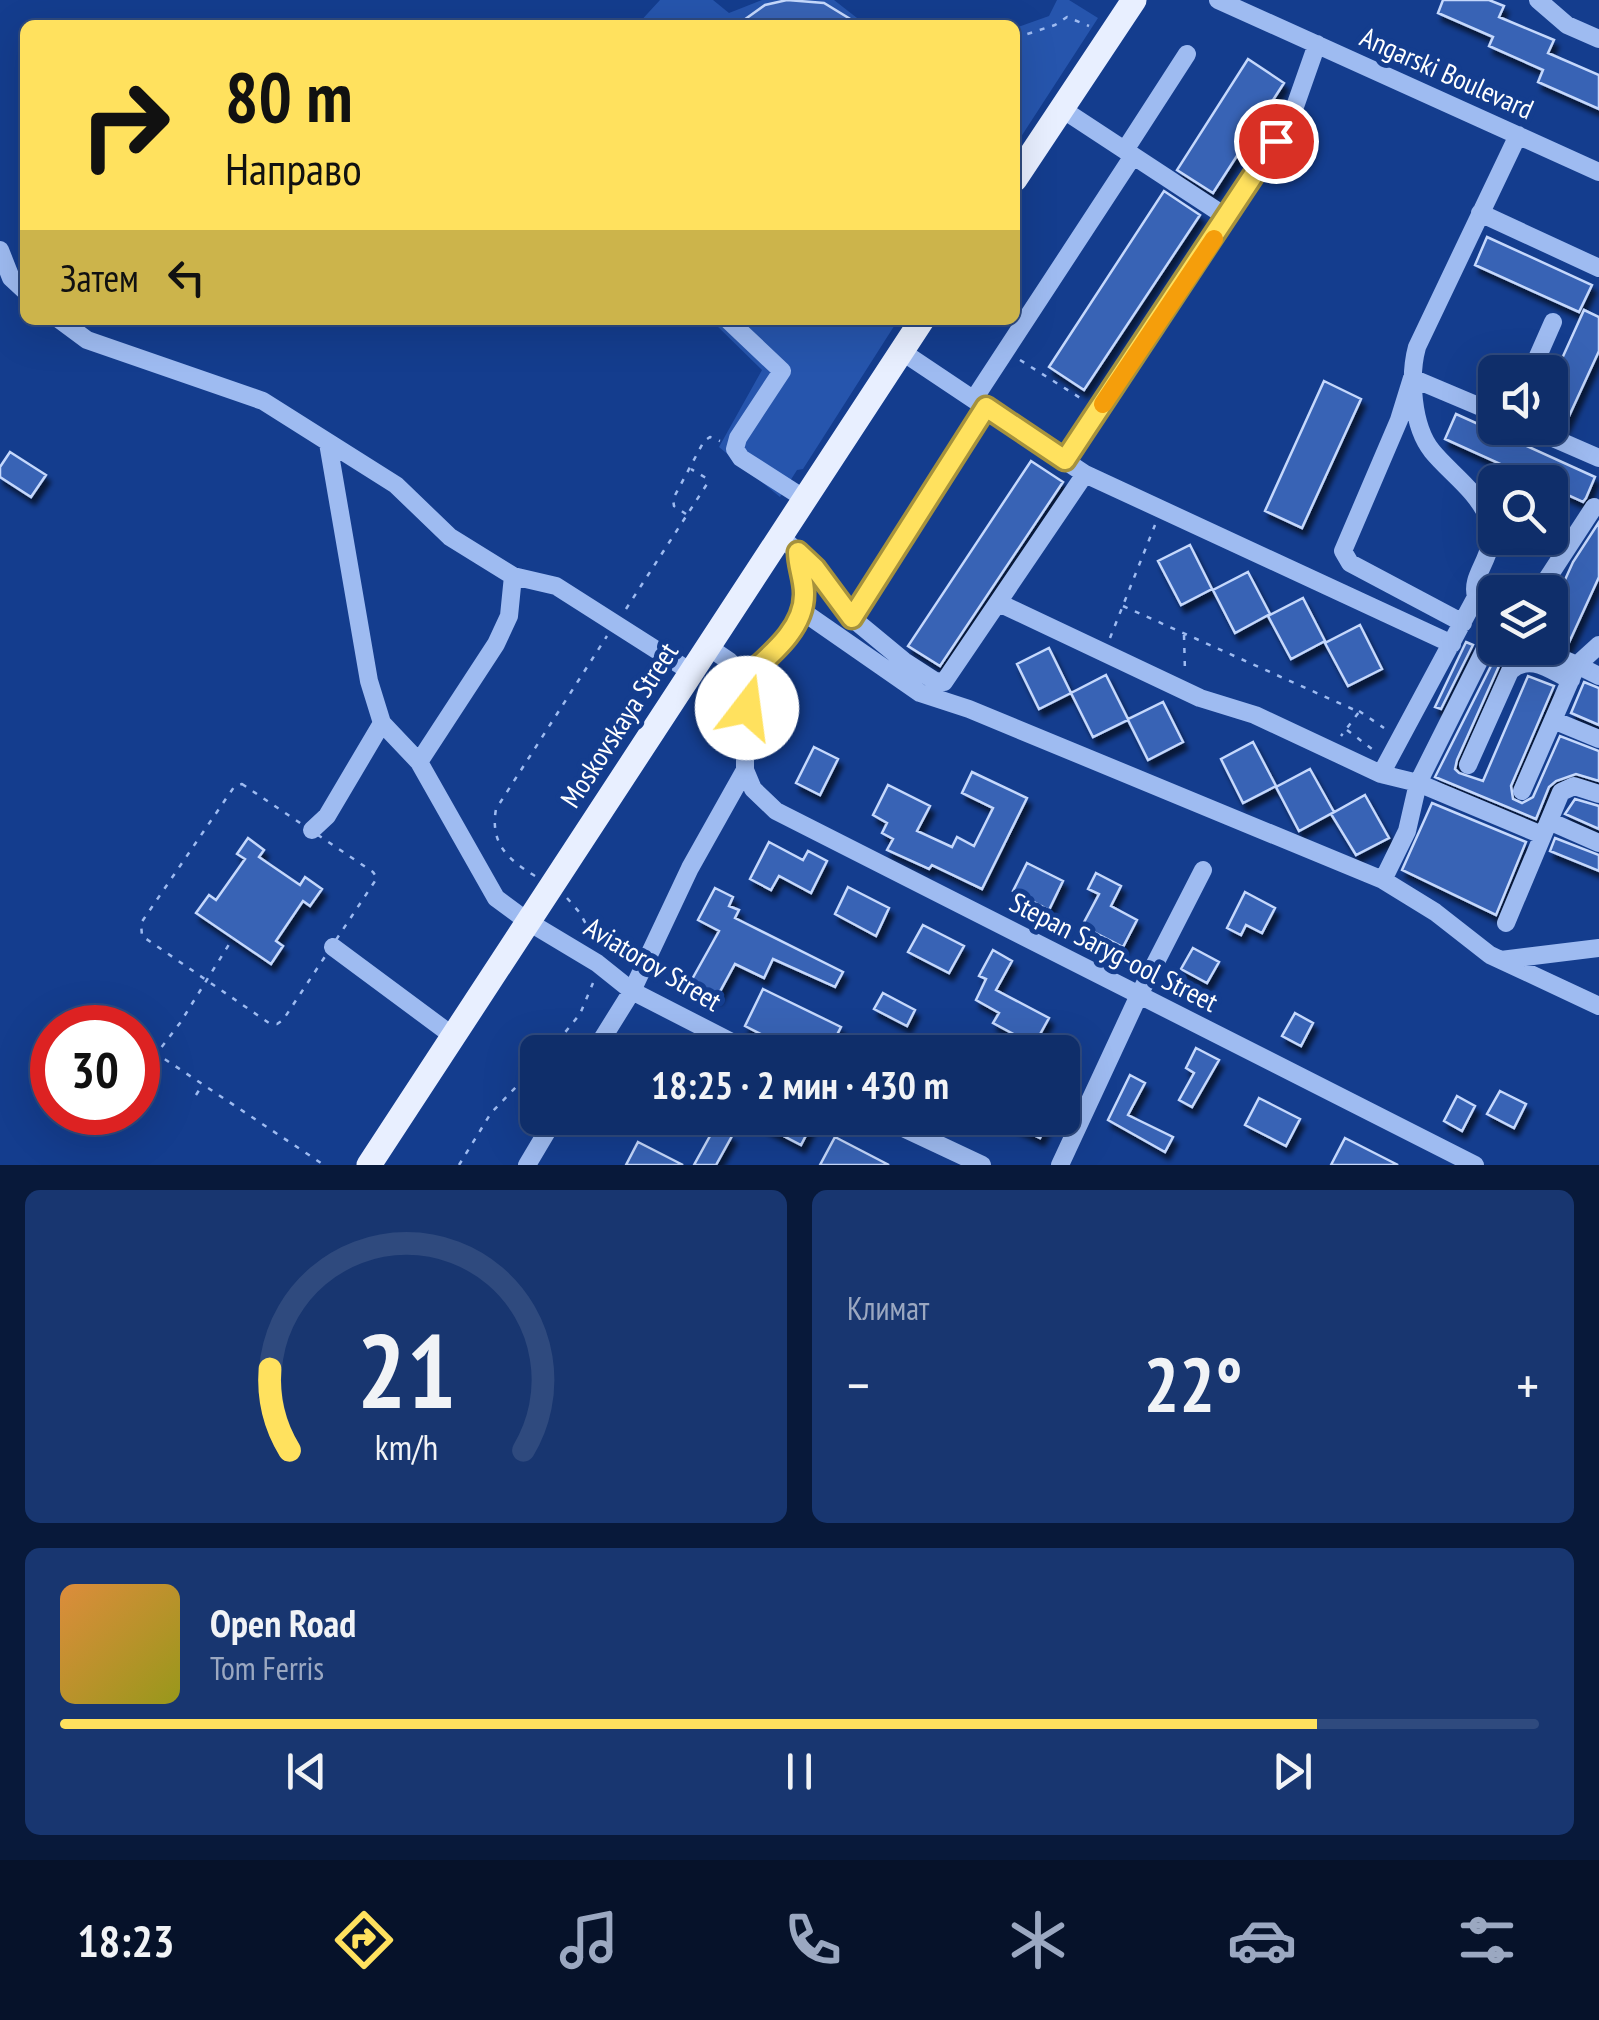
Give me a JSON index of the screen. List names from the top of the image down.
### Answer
{
  "streets": {
    "main road": ["Moskovskaya Street"],
    "street": ["Angarski Boulevard", "Stepan Saryg-ool Street", "Aviatorov Street"]
  },
  "crossings": [
    ["Moskovskaya Street", "Aviatorov Street"]
  ],
  "page": {
    "turn": ["80 m", "Направо"],
    "then": "Затем",
    "limit": "30",
    "trip": "18:25 · 2 мин · 430 m",
    "tile": "Климат",
    "heat": ["−", "22°", "+"],
    "song": ["Open Road", "Tom Ferris"],
    "tabs": "18:23",
    "gauge": ["21", "km/h"]
  }
}
